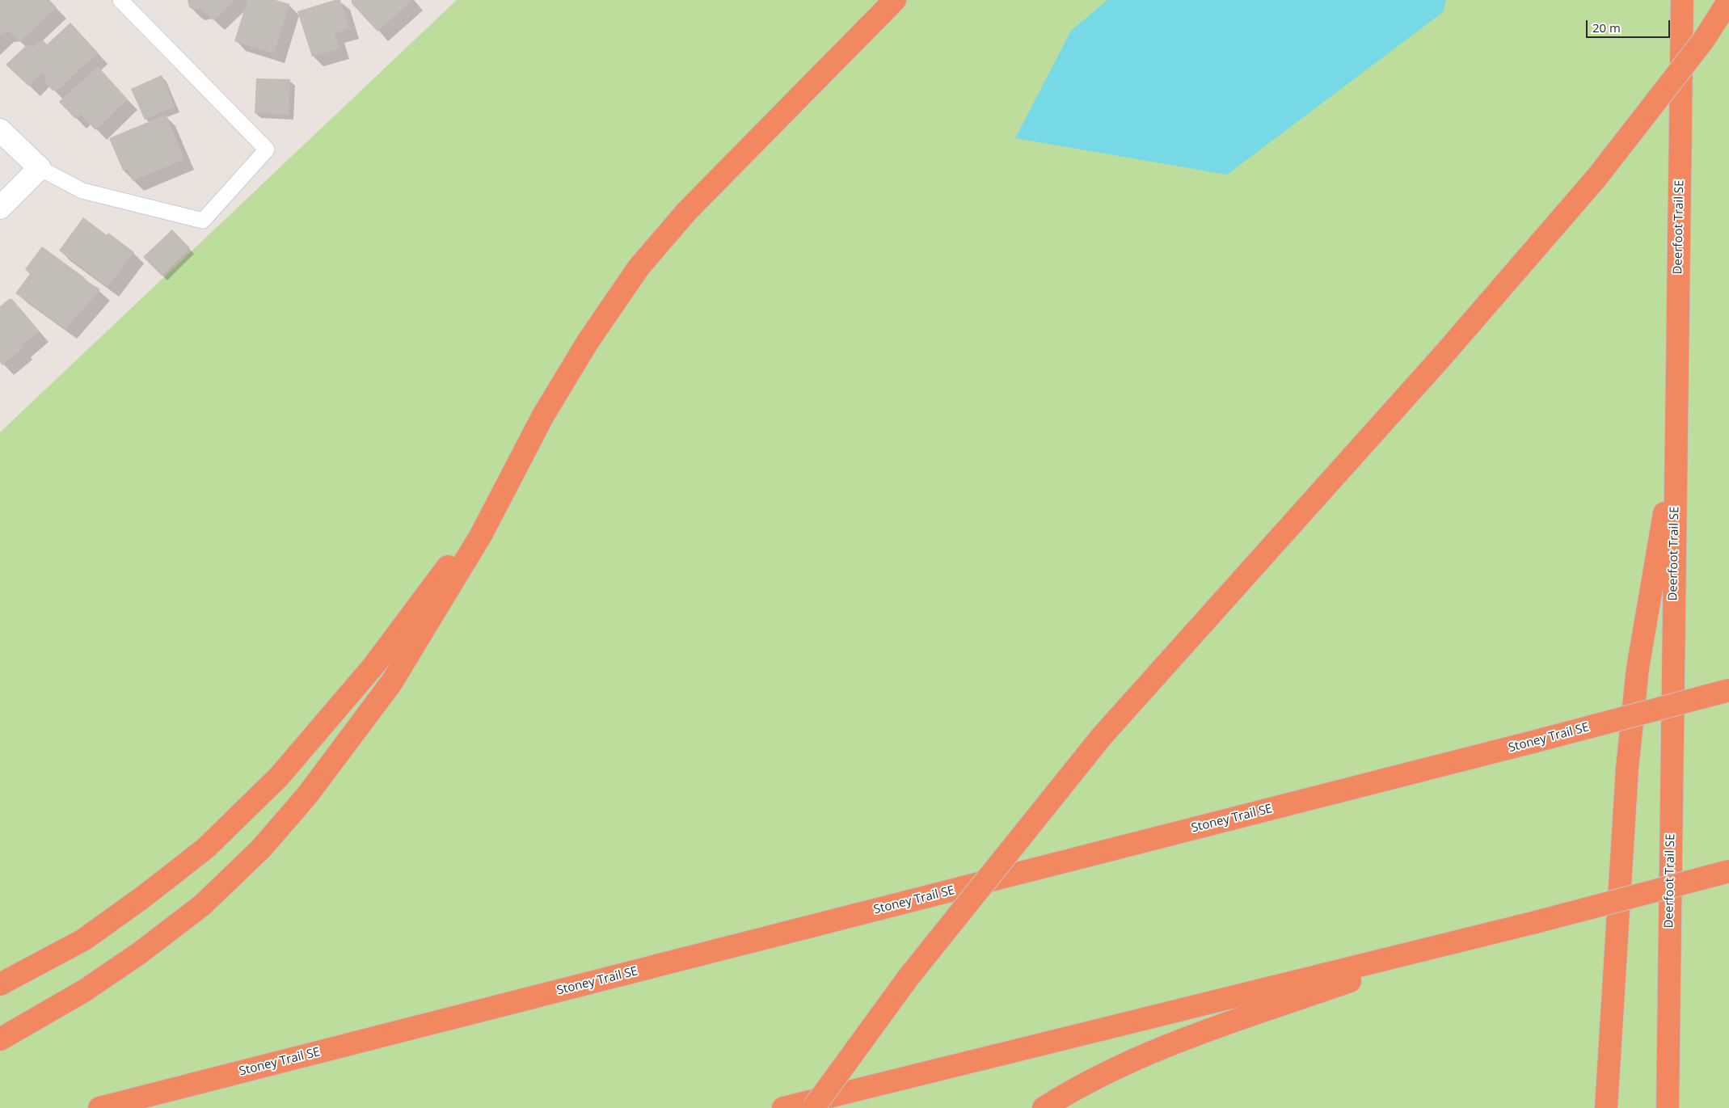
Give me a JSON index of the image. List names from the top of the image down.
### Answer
{
  "streets": {
    "highway": ["Deerfoot Trail SE", "Stoney Trail SE"]
  },
  "scale_bar": "20 m"
}
